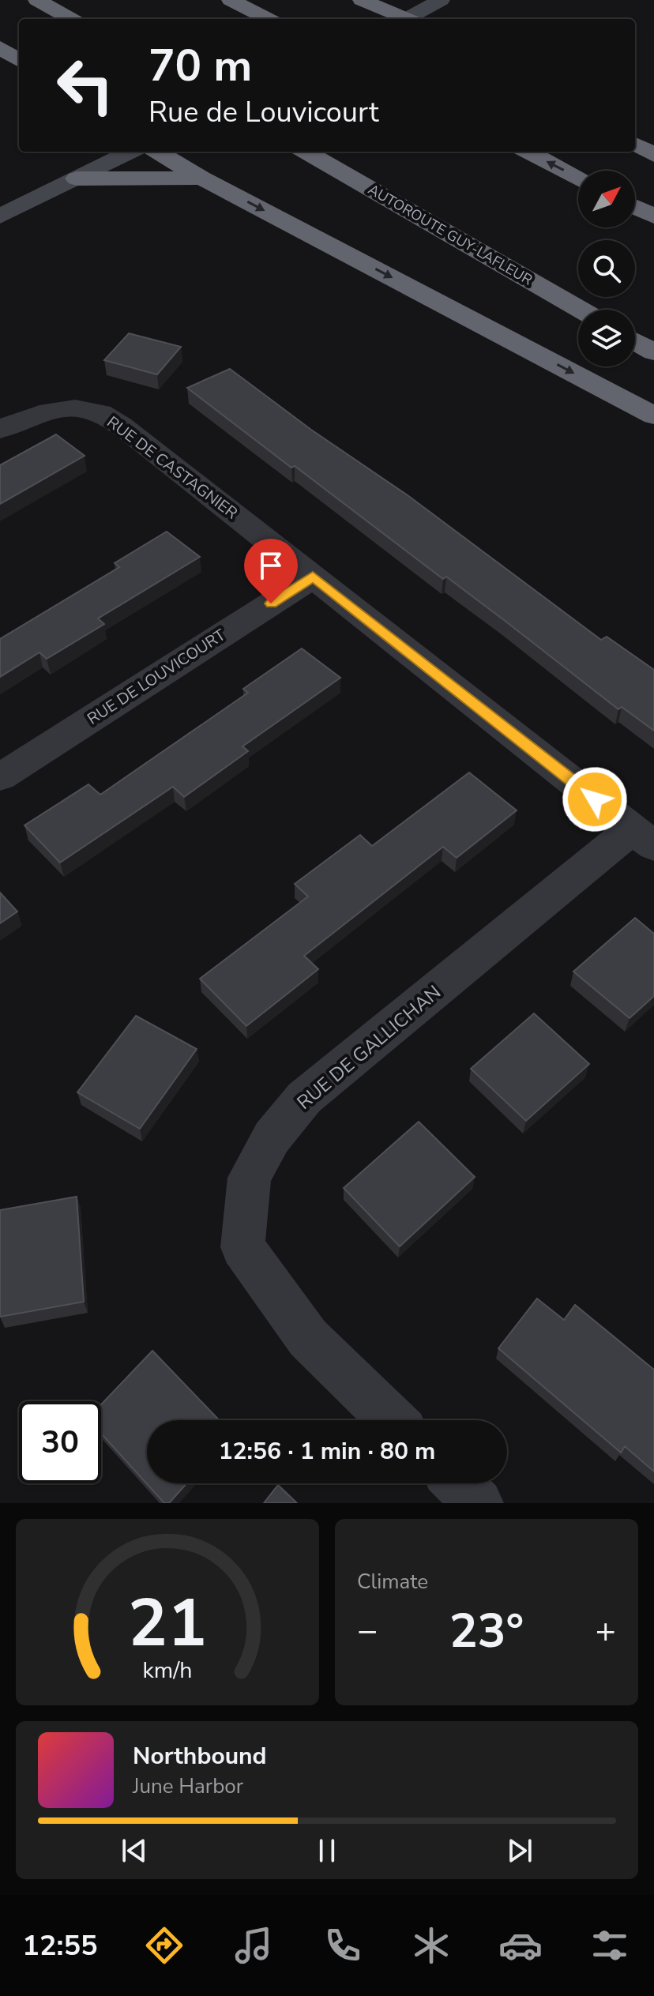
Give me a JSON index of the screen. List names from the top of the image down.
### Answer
{
  "streets": {
    "highway": ["AUTOROUTE GUY-LAFLEUR"],
    "street": ["RUE DE CASTAGNIER", "RUE DE LOUVICOURT", "RUE DE GALLICHAN"]
  },
  "crossings": [
    ["RUE DE CASTAGNIER", "RUE DE LOUVICOURT"],
    ["RUE DE CASTAGNIER", "RUE DE GALLICHAN"]
  ],
  "north": "top right",
  "page": {
    "turn": ["70 m", "Rue de Louvicourt"],
    "limit": "30",
    "trip": "12:56 · 1 min · 80 m",
    "tile": "Climate",
    "heat": ["−", "23°", "+"],
    "song": ["Northbound", "June Harbor"],
    "tabs": "12:55",
    "gauge": ["21", "km/h"]
  }
}
